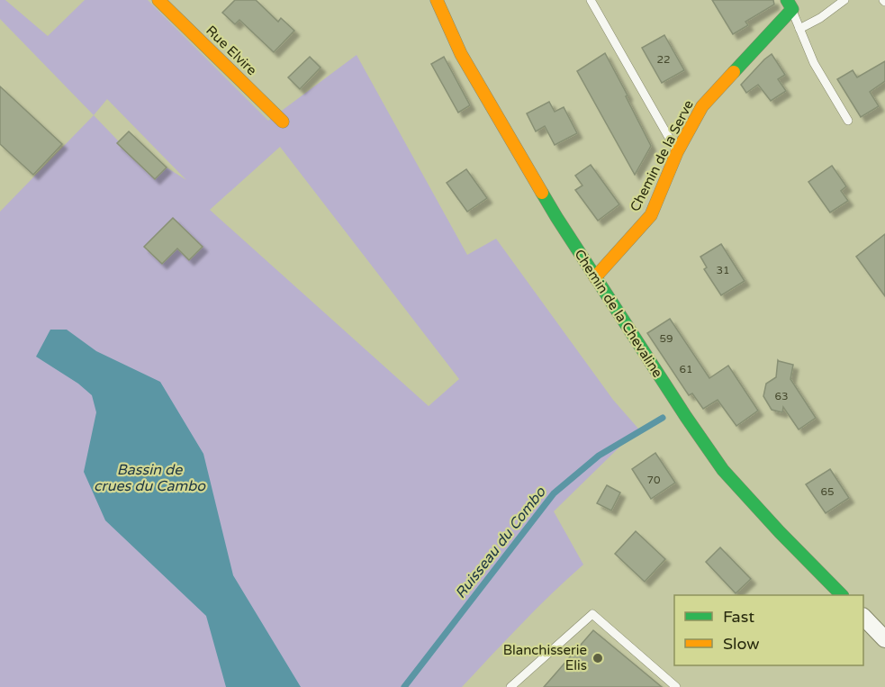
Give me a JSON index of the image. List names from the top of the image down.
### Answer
{
  "streets": {
    "street": ["Rue Elvire", "Chemin de la Serve", "Chemin de la Chevaline"]
  },
  "crossings": [
    ["Chemin de la Serve", "Chemin de la Chevaline"]
  ],
  "water": ["Bassin de crues du Cambo", "Ruisseau du Combo"],
  "places": ["Blanchisserie Elis"],
  "house_numbers": [
    "22",
    "31",
    "59",
    "61",
    "63",
    "70",
    "65"
  ],
  "legend": ["Fast", "Slow"]
}
